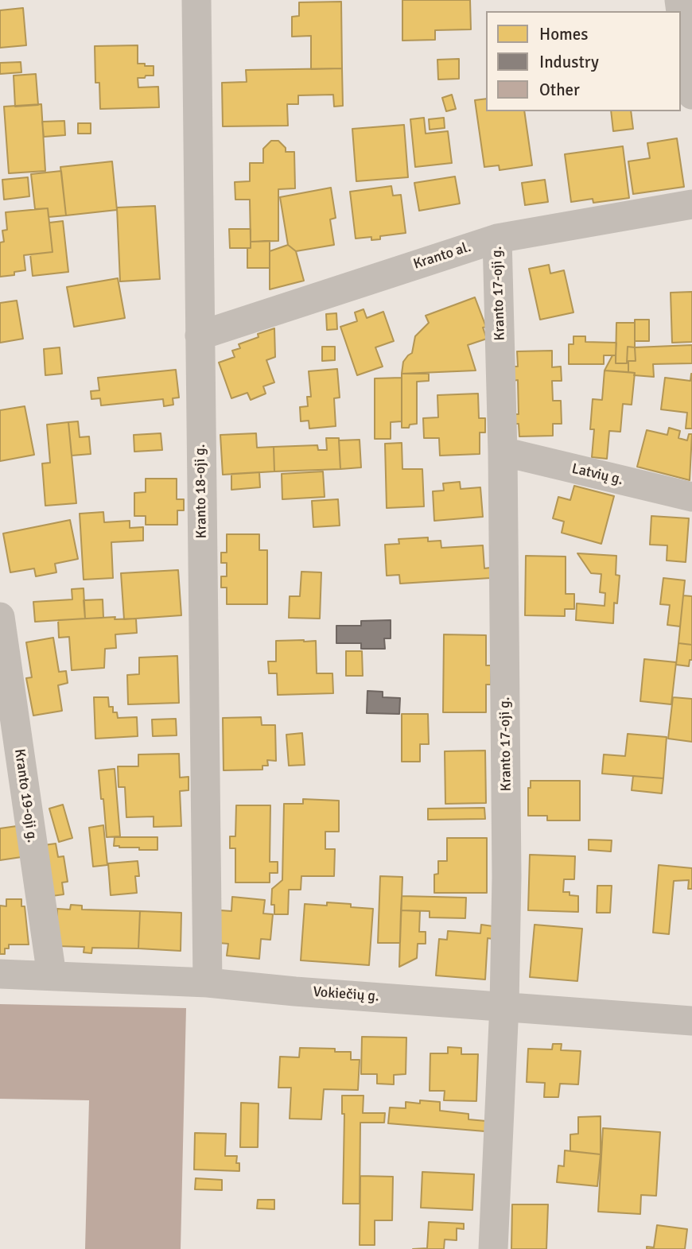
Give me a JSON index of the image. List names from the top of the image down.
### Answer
{
  "streets": {
    "street": [
      "Kranto al.",
      "Kranto 17-oji g.",
      "Latvių g.",
      "Kranto 18-oji g.",
      "Kranto 19-oji g.",
      "Vokiečių g."
    ]
  },
  "crossings": [
    ["Kranto al.", "Kranto 17-oji g."],
    ["Kranto al.", "Kranto 18-oji g."],
    ["Kranto 17-oji g.", "Latvių g."],
    ["Kranto 17-oji g.", "Vokiečių g."],
    ["Kranto 18-oji g.", "Vokiečių g."],
    ["Kranto 19-oji g.", "Vokiečių g."]
  ],
  "legend": ["Homes", "Industry", "Other"]
}
